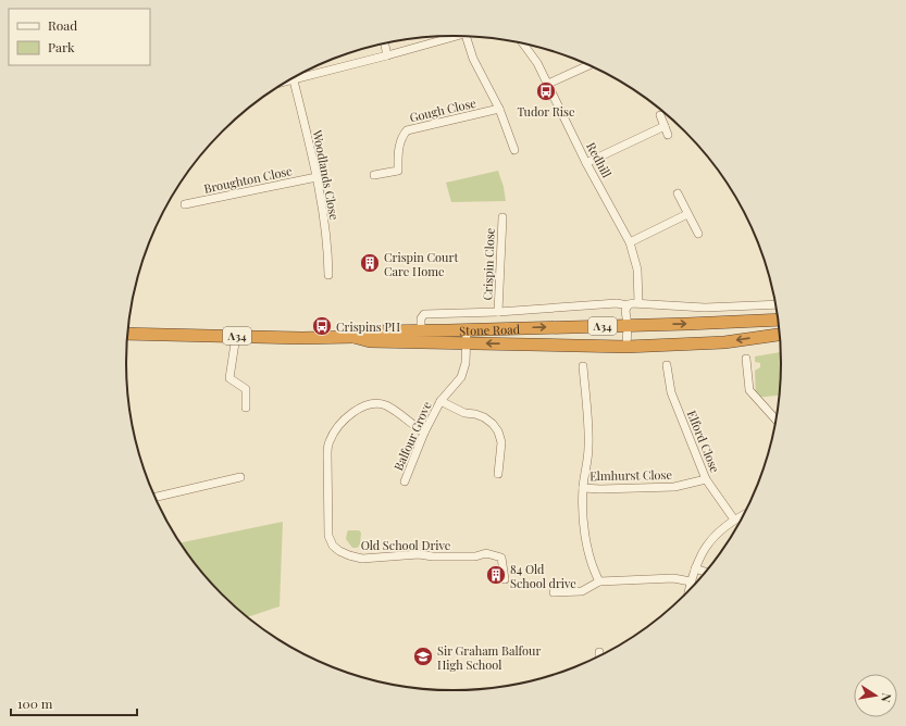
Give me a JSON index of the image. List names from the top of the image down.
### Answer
{
  "streets": {
    "highway": ["A34", "Stone Road"],
    "street": [
      "Gough Close",
      "Redhill",
      "Woodlands Close",
      "Broughton Close",
      "Crispin Close",
      "Balfour Grove",
      "Elford Close",
      "Elmhurst Close",
      "Old School Drive"
    ]
  },
  "crossings": [
    ["Woodlands Close", "Broughton Close"],
    ["Stone Road", "Balfour Grove"],
    ["Balfour Grove", "Old School Drive"],
    ["Elford Close", "Elmhurst Close"]
  ],
  "places": {
    "bus stop": ["Tudor Rise", "Crispins PH"],
    "building": ["Crispin Court Care Home", "84 Old School drive"],
    "school or university": ["Sir Graham Balfour High School"]
  },
  "legend": ["Road", "Park"],
  "scale_bar": "100 m",
  "north": "right"
}
